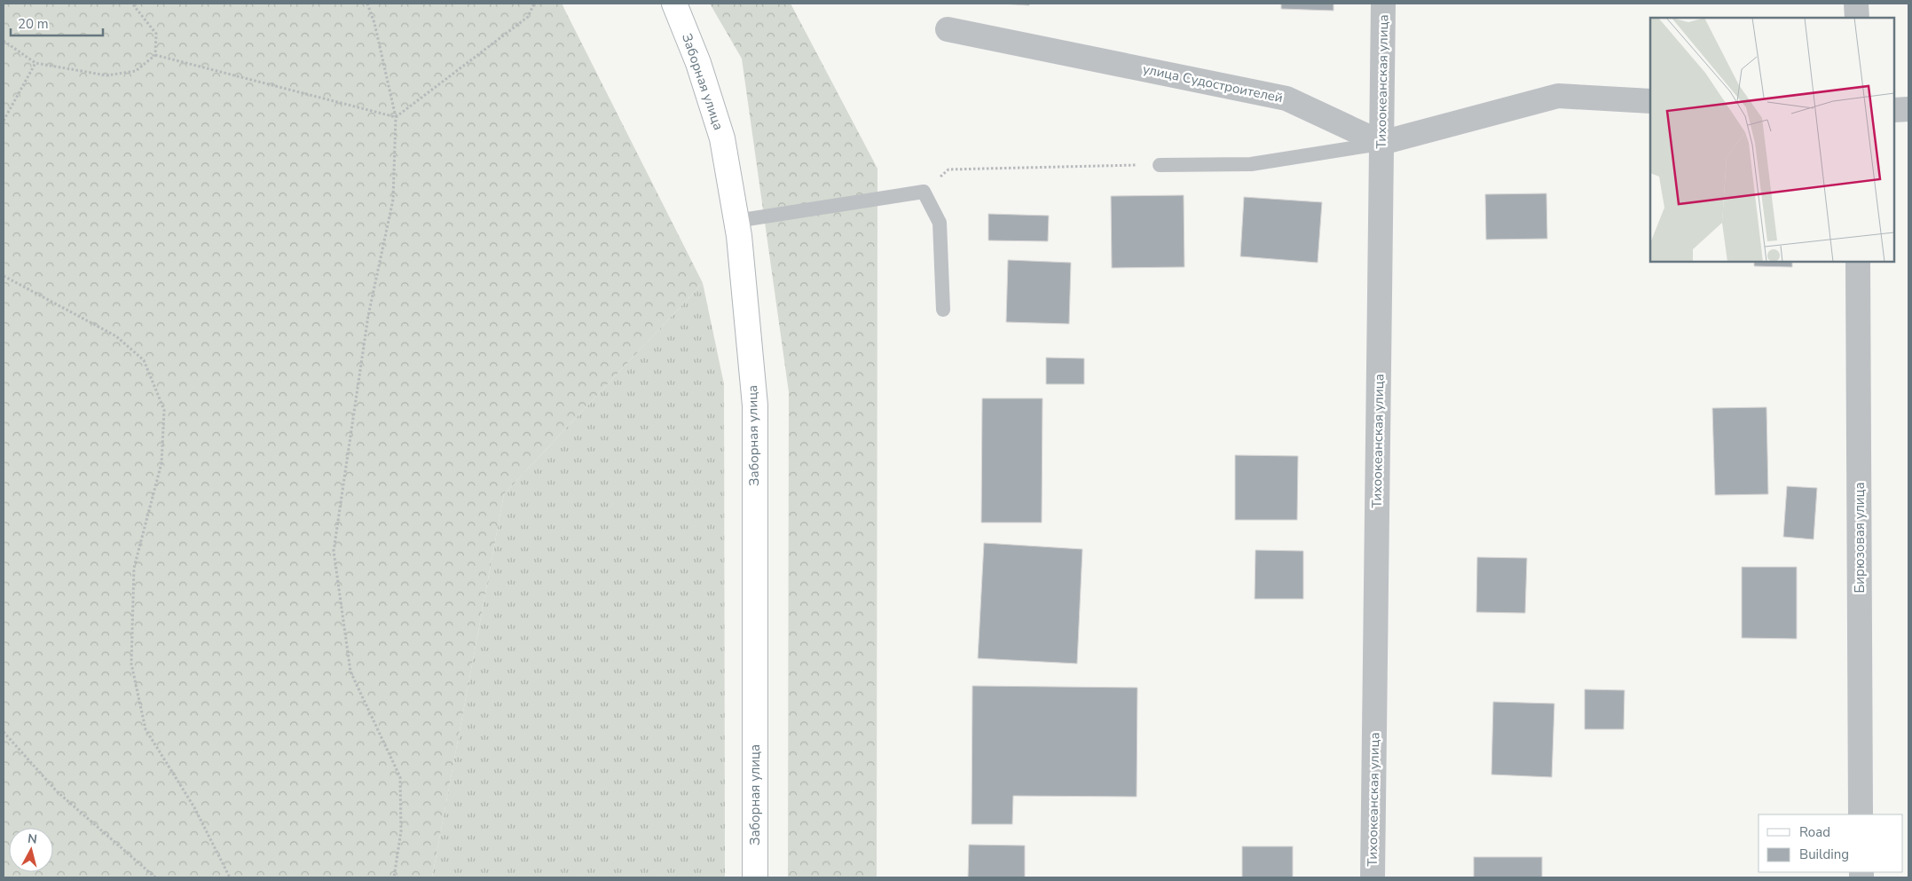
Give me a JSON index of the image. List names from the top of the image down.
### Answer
{
  "streets": {
    "street": [
      "Заборная улица",
      "Тихоокеанская улица",
      "улица Судостроителей",
      "Бирюзовая улица"
    ]
  },
  "crossings": [
    ["Тихоокеанская улица", "улица Судостроителей"]
  ],
  "legend": ["Road", "Building"],
  "scale_bar": "20 m",
  "north": "top"
}
